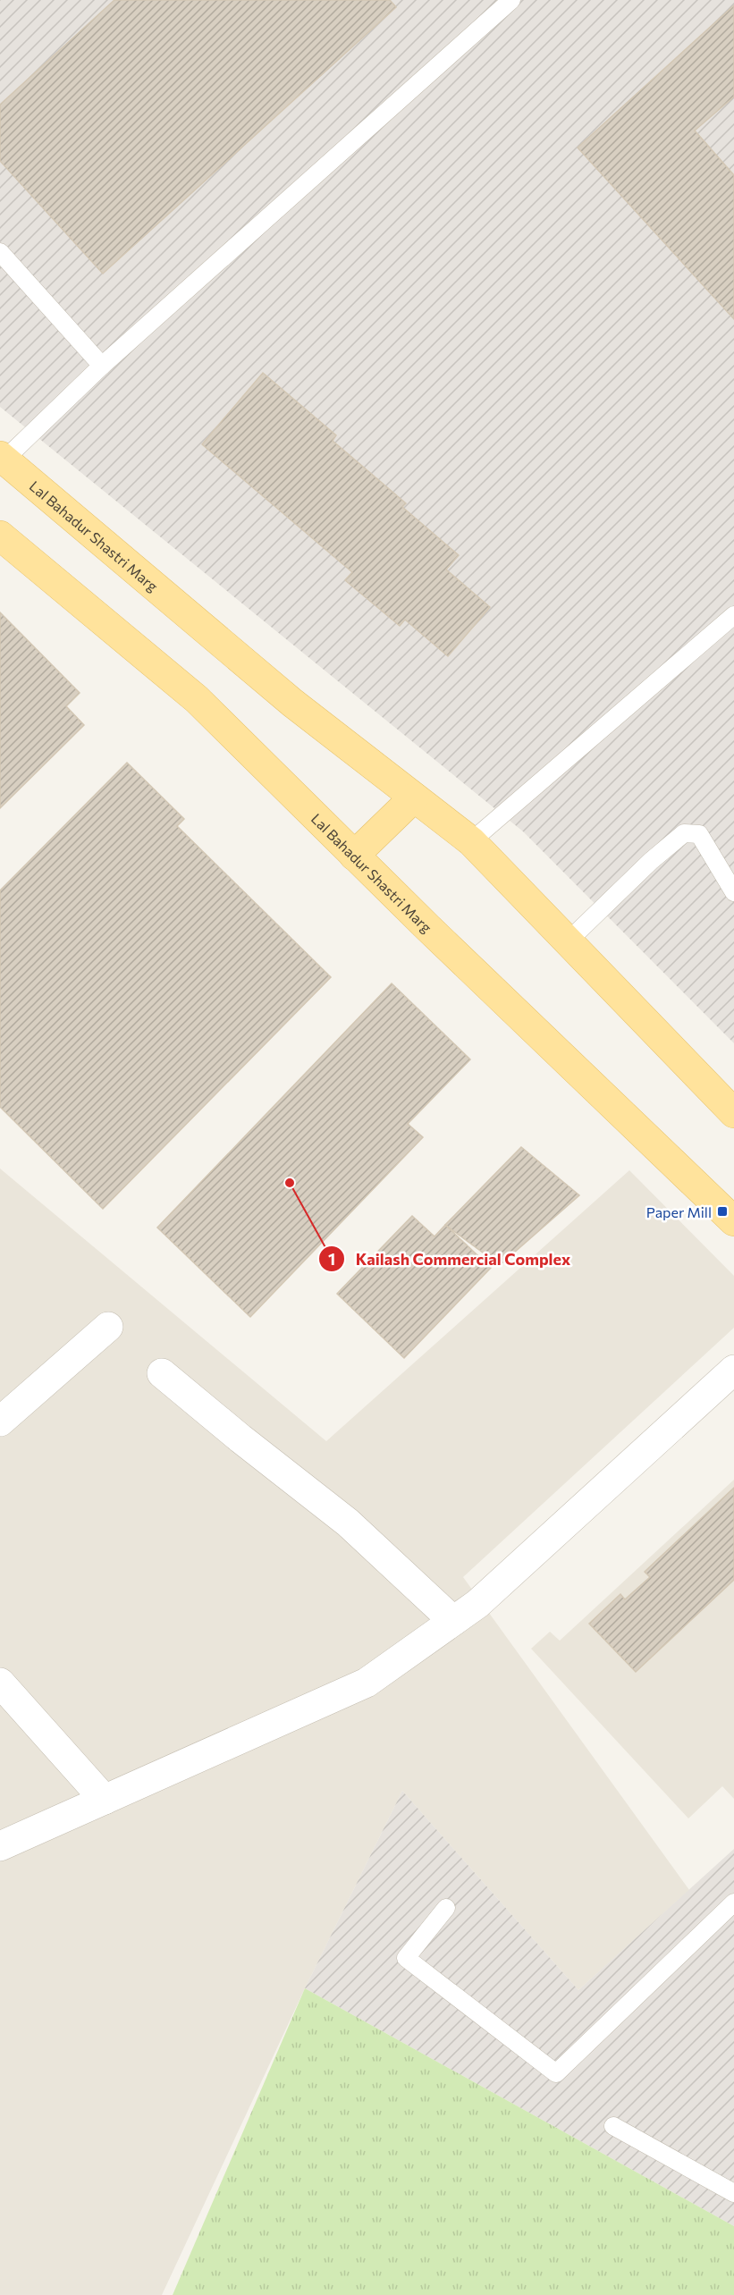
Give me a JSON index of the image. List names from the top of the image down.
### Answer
{
  "streets": {
    "main road": ["Lal Bahadur Shastri Marg"]
  },
  "places": {
    "other": ["Kailash Commercial Complex"],
    "transit": ["Paper Mill"]
  }
}
